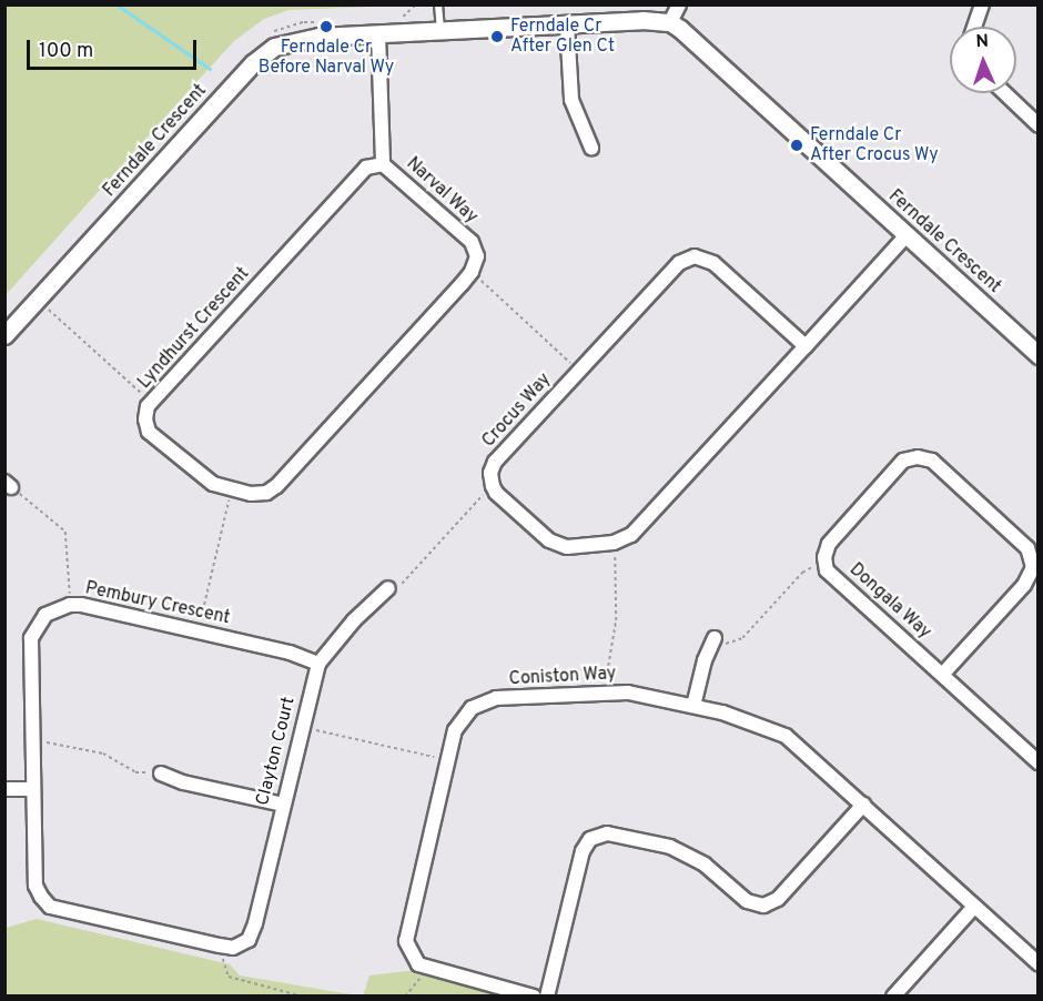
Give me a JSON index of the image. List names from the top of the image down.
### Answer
{
  "streets": {
    "street": [
      "Ferndale Crescent",
      "Narval Way",
      "Lyndhurst Crescent",
      "Crocus Way",
      "Dongala Way",
      "Pembury Crescent",
      "Coniston Way",
      "Clayton Court"
    ]
  },
  "crossings": [
    ["Ferndale Crescent", "Narval Way"],
    ["Narval Way", "Lyndhurst Crescent"],
    ["Pembury Crescent", "Clayton Court"]
  ],
  "places": ["Ferndale Cr Before Narval Wy", "Ferndale Cr After Glen Ct", "Ferndale Cr After Crocus Wy"],
  "scale_bar": "100 m",
  "north": "top"
}
